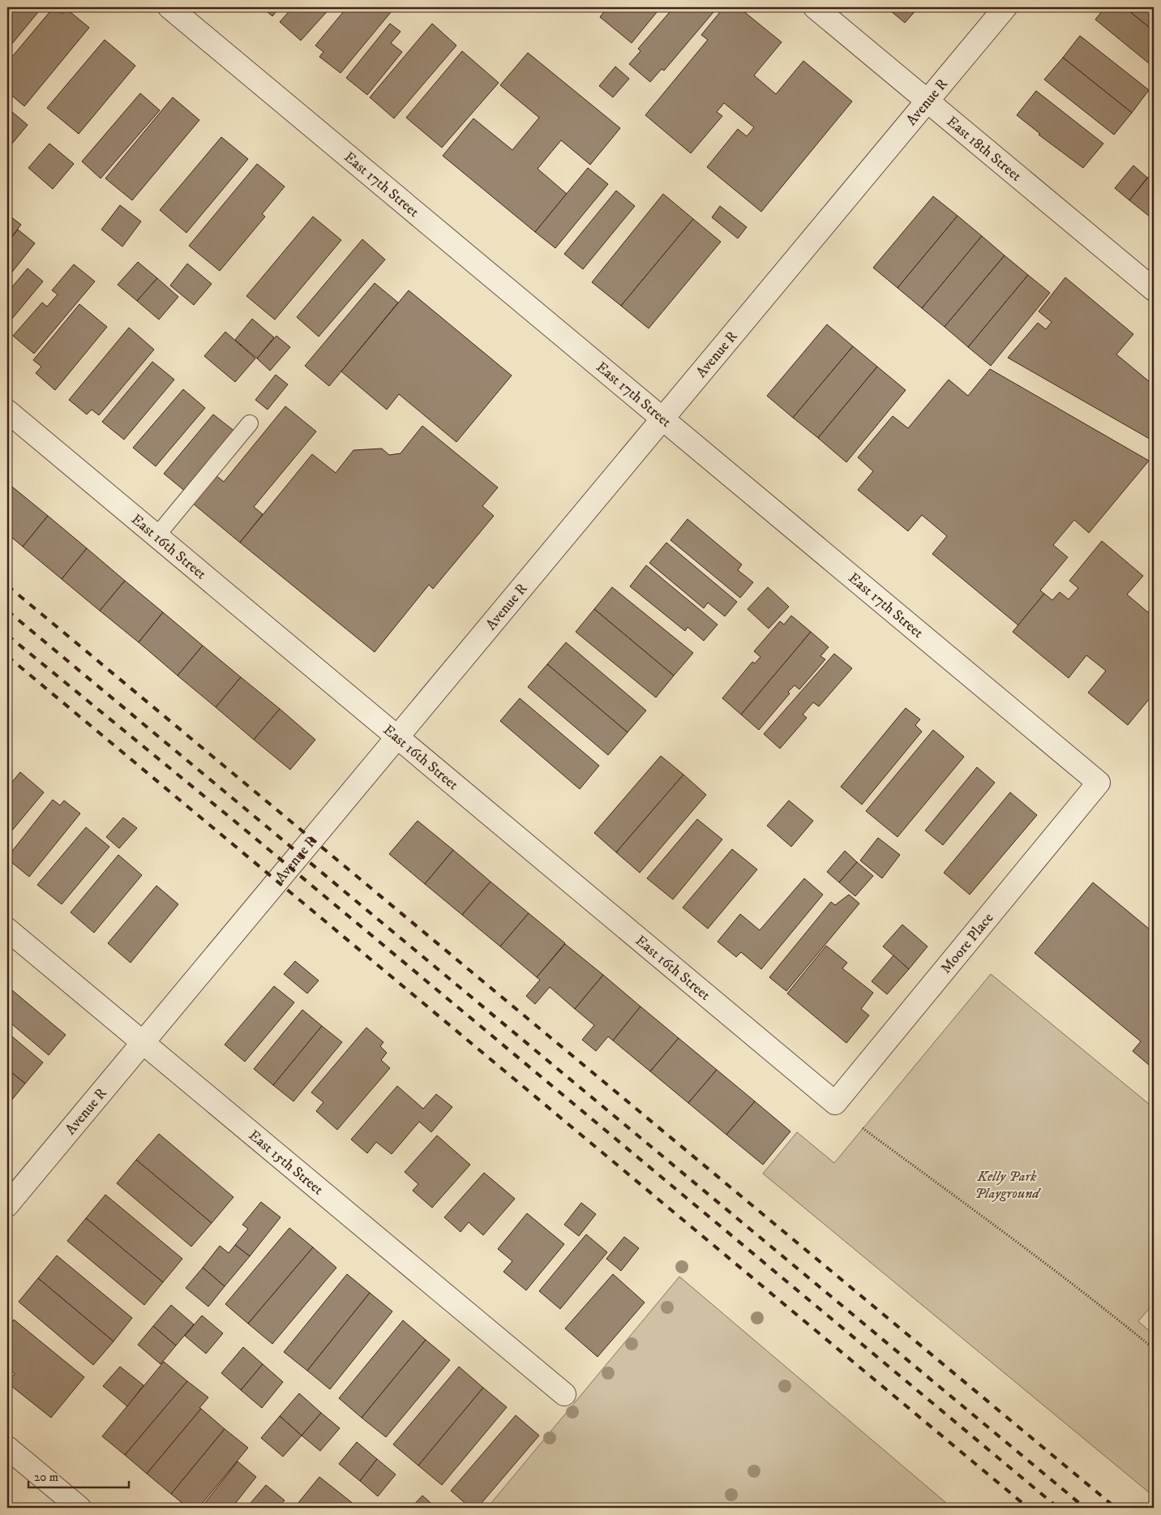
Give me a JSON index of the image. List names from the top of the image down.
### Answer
{
  "streets": {
    "street": [
      "Avenue R",
      "East 18th Street",
      "East 17th Street",
      "East 16th Street",
      "Moore Place",
      "East 15th Street"
    ]
  },
  "crossings": [
    ["Avenue R", "East 18th Street"],
    ["Avenue R", "East 17th Street"],
    ["Avenue R", "East 16th Street"],
    ["Avenue R", "East 15th Street"],
    ["East 17th Street", "Moore Place"],
    ["East 16th Street", "Moore Place"]
  ],
  "parks": ["Kelly Park Playground"],
  "scale_bar": "20 m"
}
